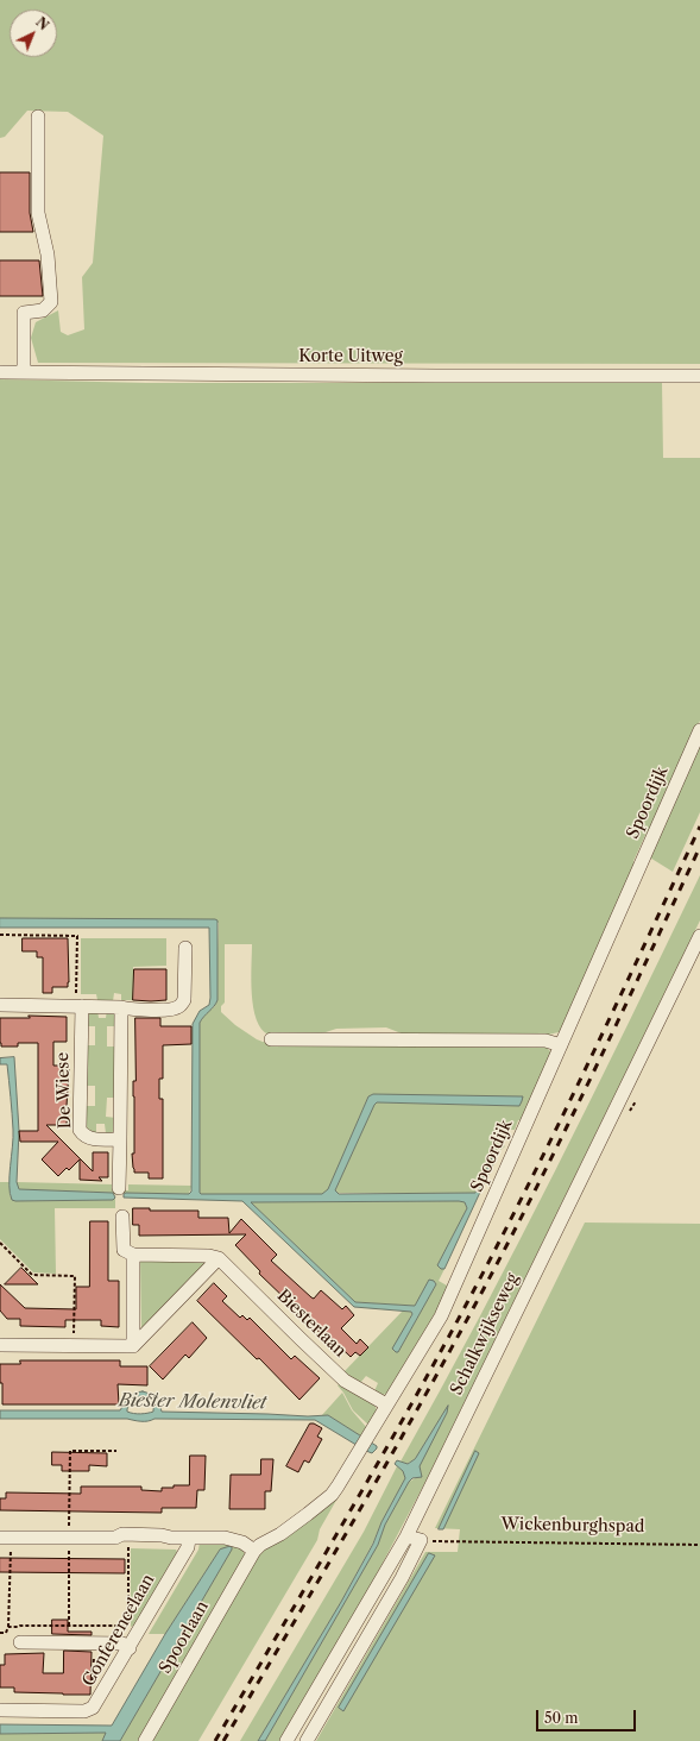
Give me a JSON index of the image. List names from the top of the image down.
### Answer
{
  "streets": {
    "street": [
      "Korte Uitweg",
      "Spoordijk",
      "De Wiese",
      "Biesterlaan",
      "Schalkwijkseweg",
      "Conferencelaan",
      "Spoorlaan"
    ],
    "path": ["Wickenburghspad"]
  },
  "crossings": [
    ["Spoordijk", "Biesterlaan"],
    ["Spoordijk", "Spoorlaan"]
  ],
  "water": ["Biester Molenvliet"],
  "scale_bar": "50 m",
  "north": "top right"
}
